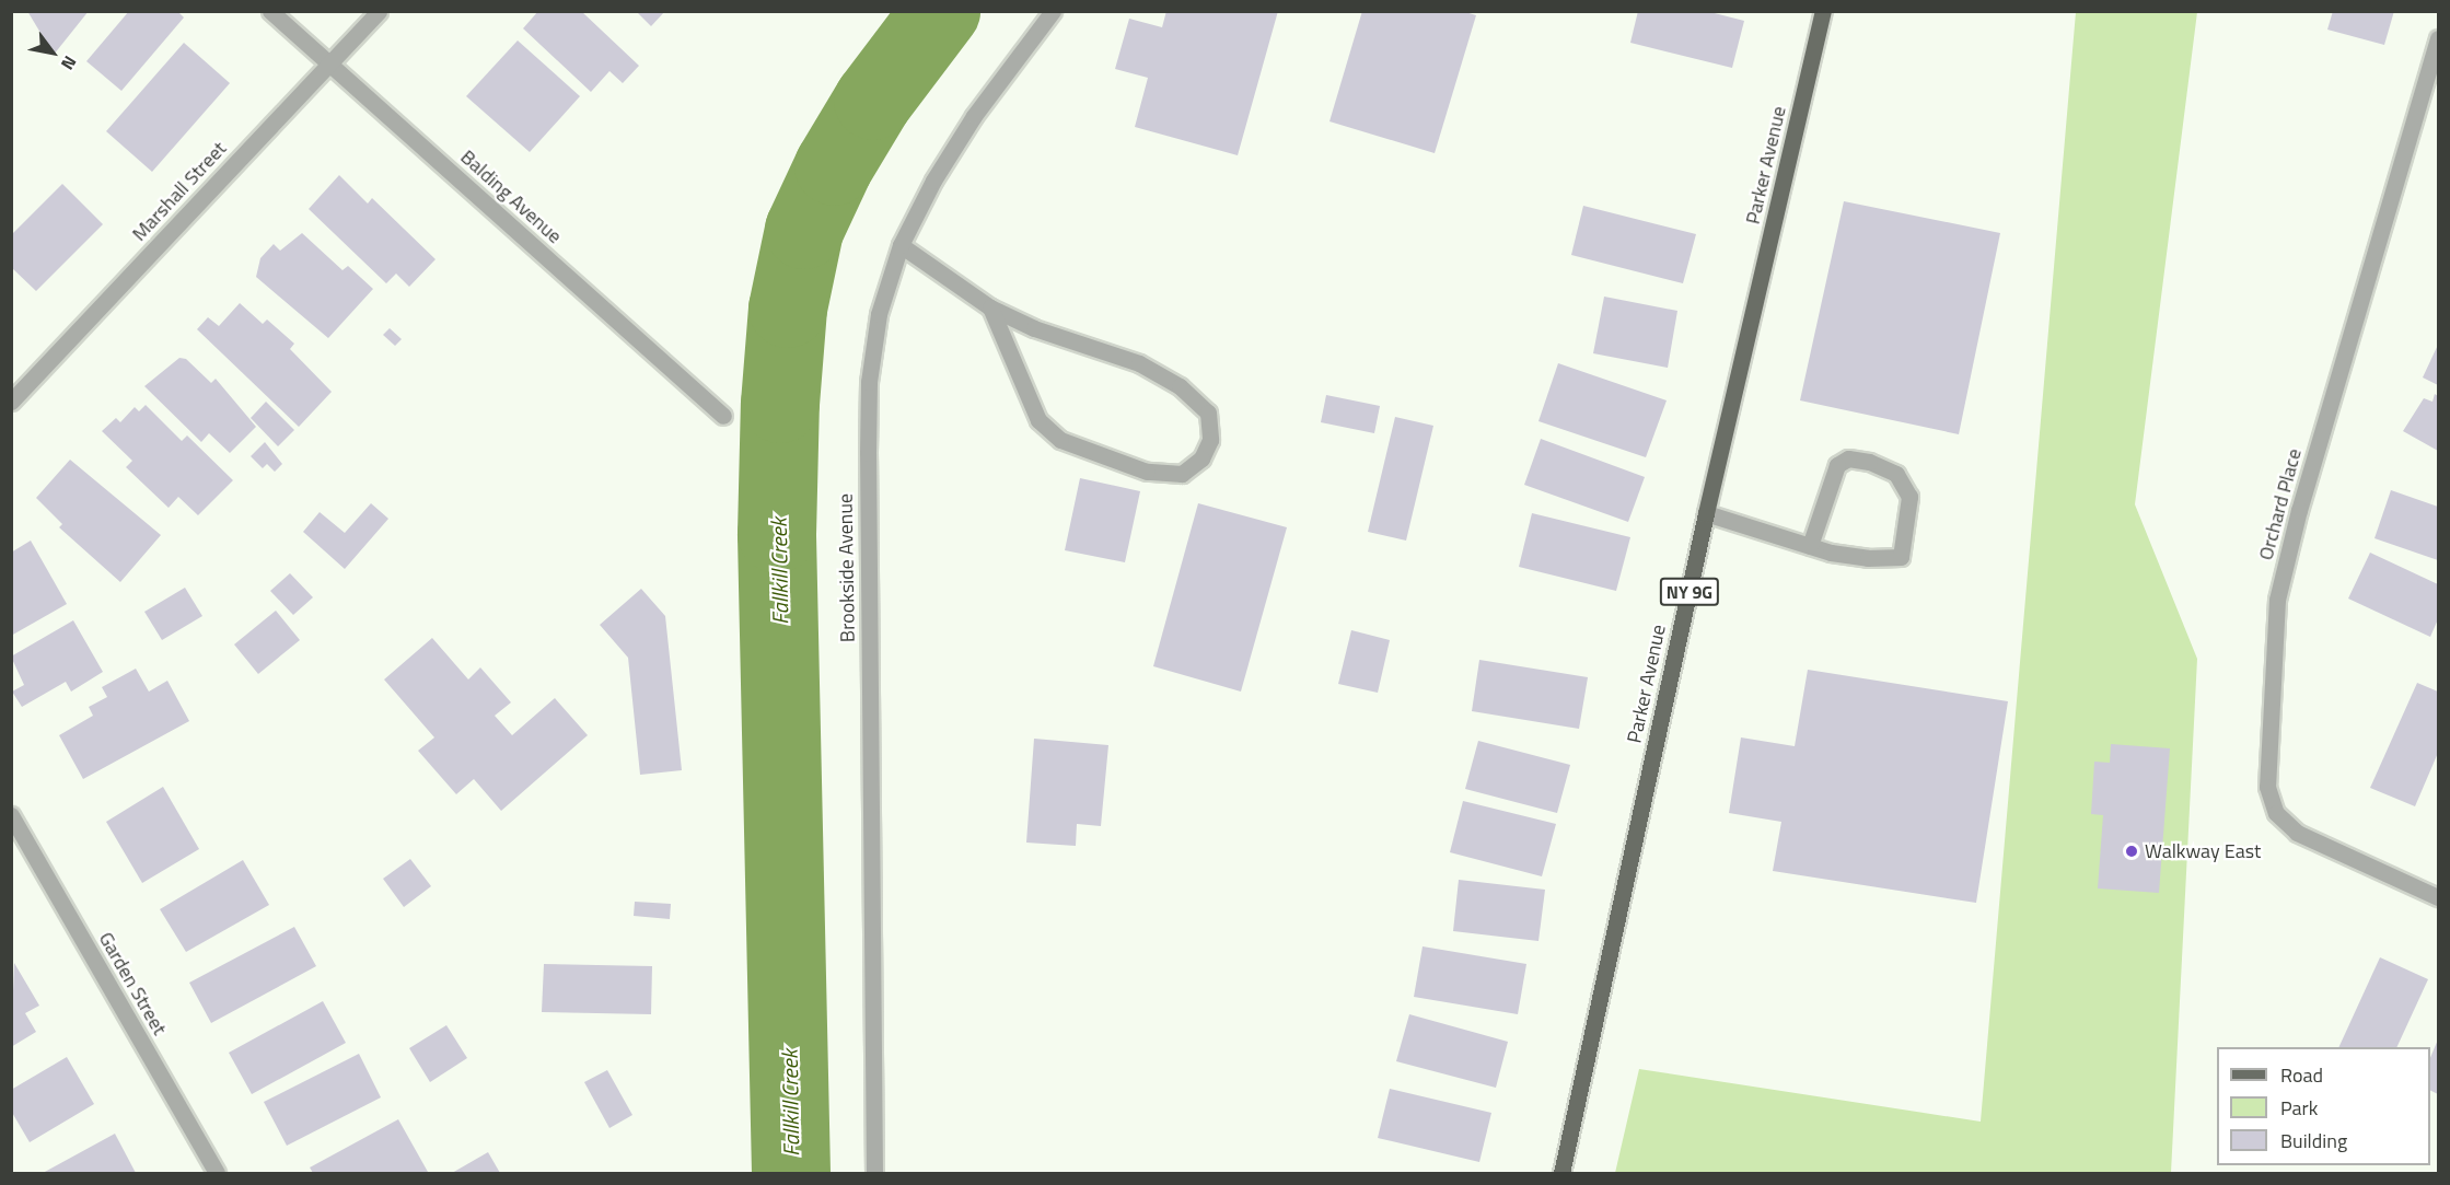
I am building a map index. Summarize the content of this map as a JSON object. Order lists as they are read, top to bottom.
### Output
{
  "streets": {
    "main road": ["Parker Avenue", "NY 9G"],
    "street": [
      "Marshall Street",
      "Balding Avenue",
      "Orchard Place",
      "Brookside Avenue",
      "Garden Street"
    ]
  },
  "crossings": [
    ["Marshall Street", "Balding Avenue"]
  ],
  "water": ["Fallkill Creek"],
  "places": ["Walkway East"],
  "legend": ["Road", "Park", "Building"],
  "north": "bottom right"
}
